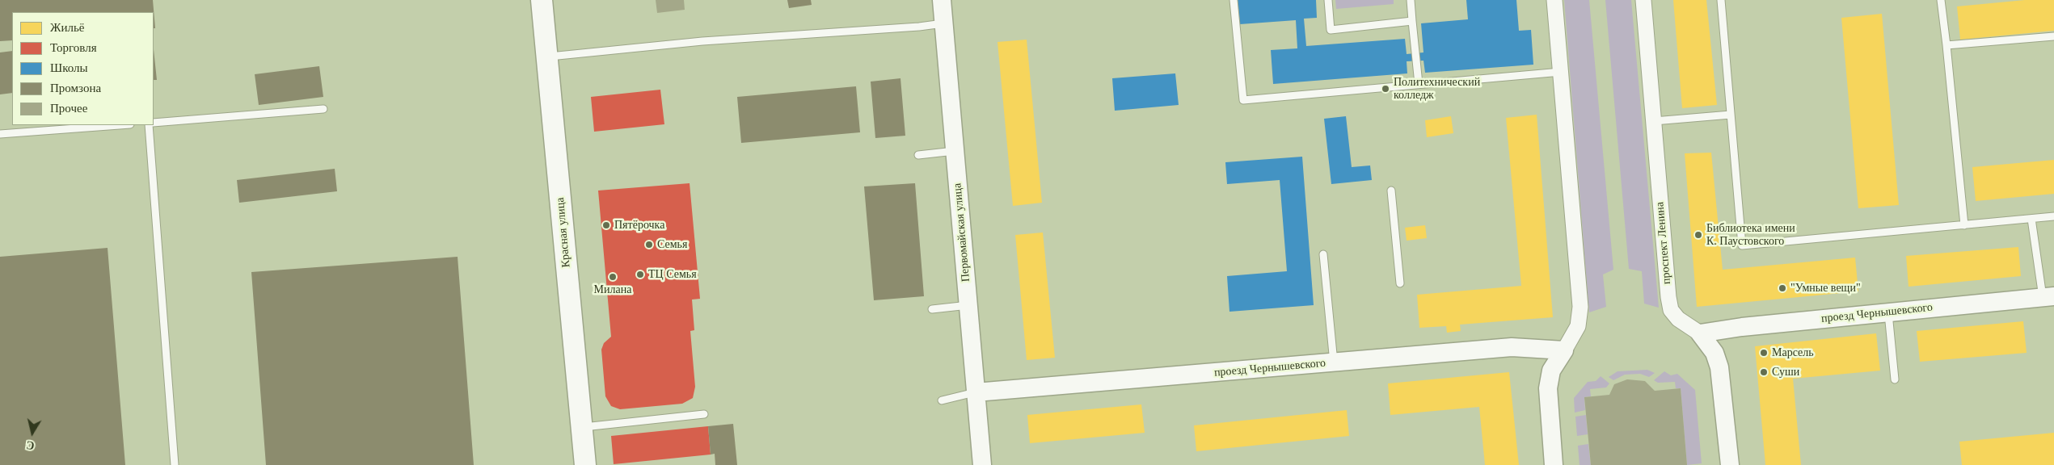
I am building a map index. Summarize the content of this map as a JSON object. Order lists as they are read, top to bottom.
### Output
{
  "streets": {
    "main road": ["Красная улица"],
    "street": ["Первомайская улица", "проспект Ленина", "проезд Чернышевского"]
  },
  "crossings": [
    ["Первомайская улица", "проезд Чернышевского"],
    ["проспект Ленина", "проезд Чернышевского"]
  ],
  "places": [
    "Политехнический колледж",
    "Пятёрочка",
    "Библиотека имени К. Паустовского",
    "Семья",
    "ТЦ Семья",
    "Милана",
    "\"Умные вещи\"",
    "Марсель",
    "Суши"
  ],
  "legend": [
    "Жильё",
    "Торговля",
    "Школы",
    "Промзона",
    "Прочее"
  ],
  "north": "bottom"
}
